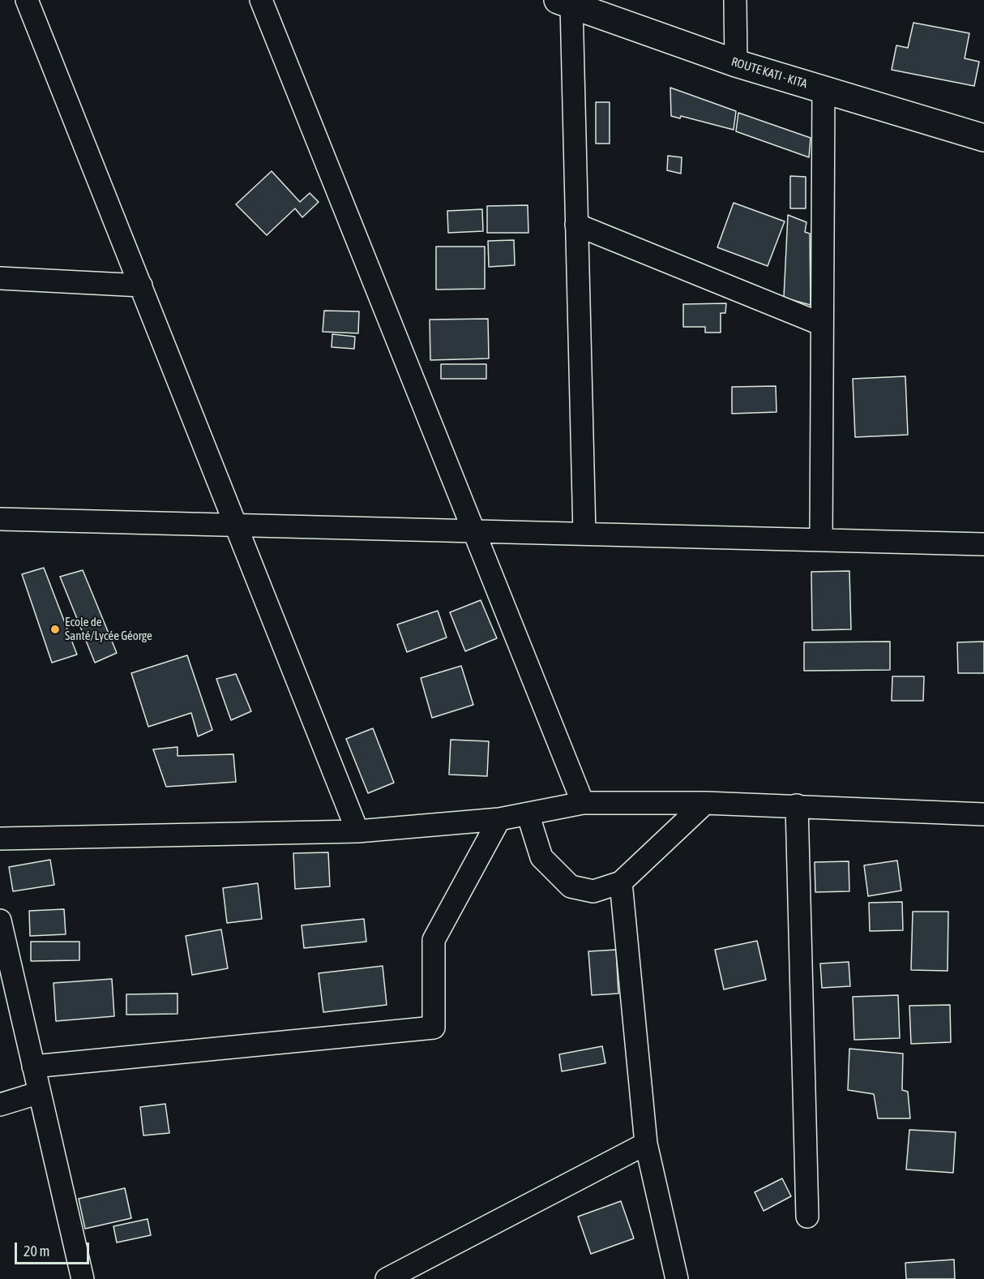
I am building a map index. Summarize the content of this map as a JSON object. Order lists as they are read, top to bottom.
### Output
{
  "streets": {
    "main road": ["ROUTE KATI - KITA"]
  },
  "places": ["Ecole de Santé/Lycée Géorge"],
  "scale_bar": "20 m"
}
